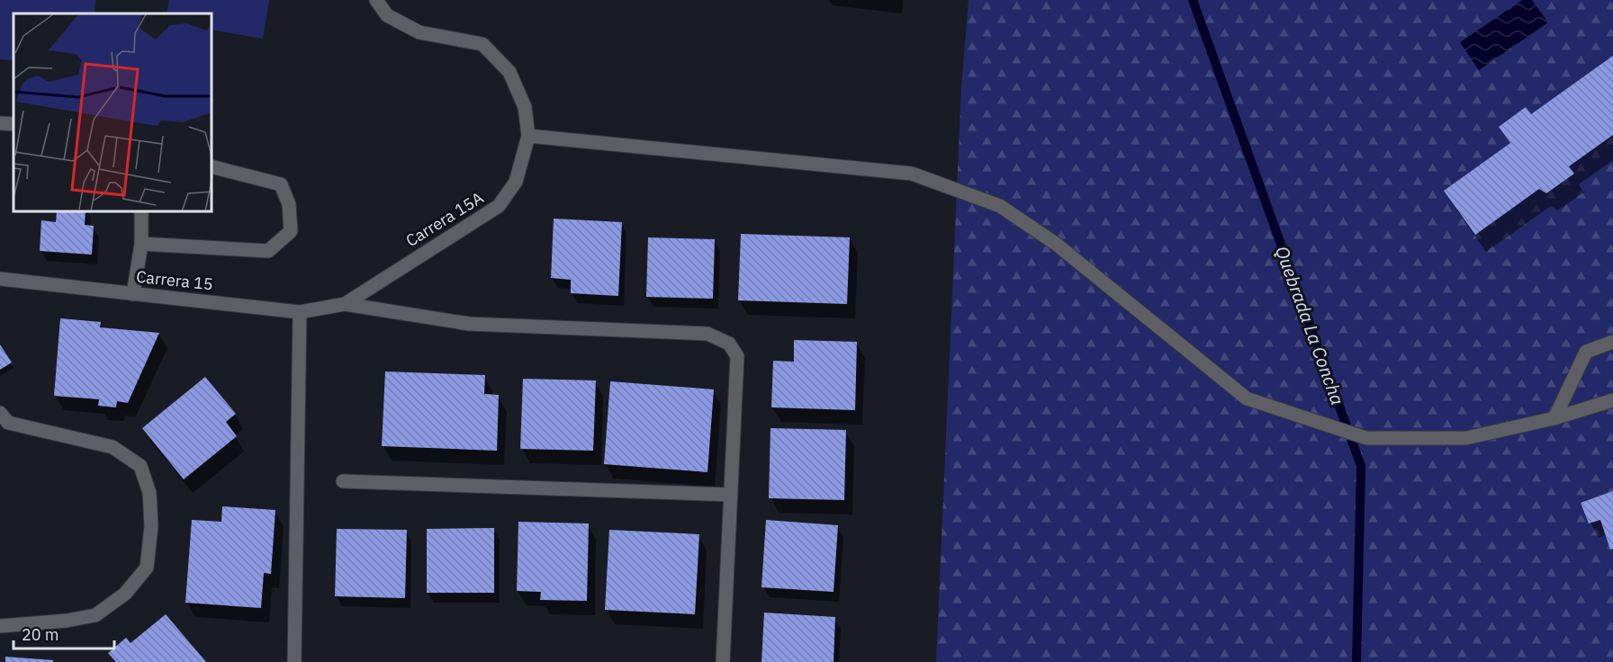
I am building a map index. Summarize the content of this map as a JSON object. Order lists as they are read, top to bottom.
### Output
{
  "streets": {
    "street": ["Carrera 15A", "Carrera 15"]
  },
  "crossings": [
    ["Carrera 15A", "Carrera 15"]
  ],
  "water": ["Quebrada La Concha"],
  "scale_bar": "20 m"
}
